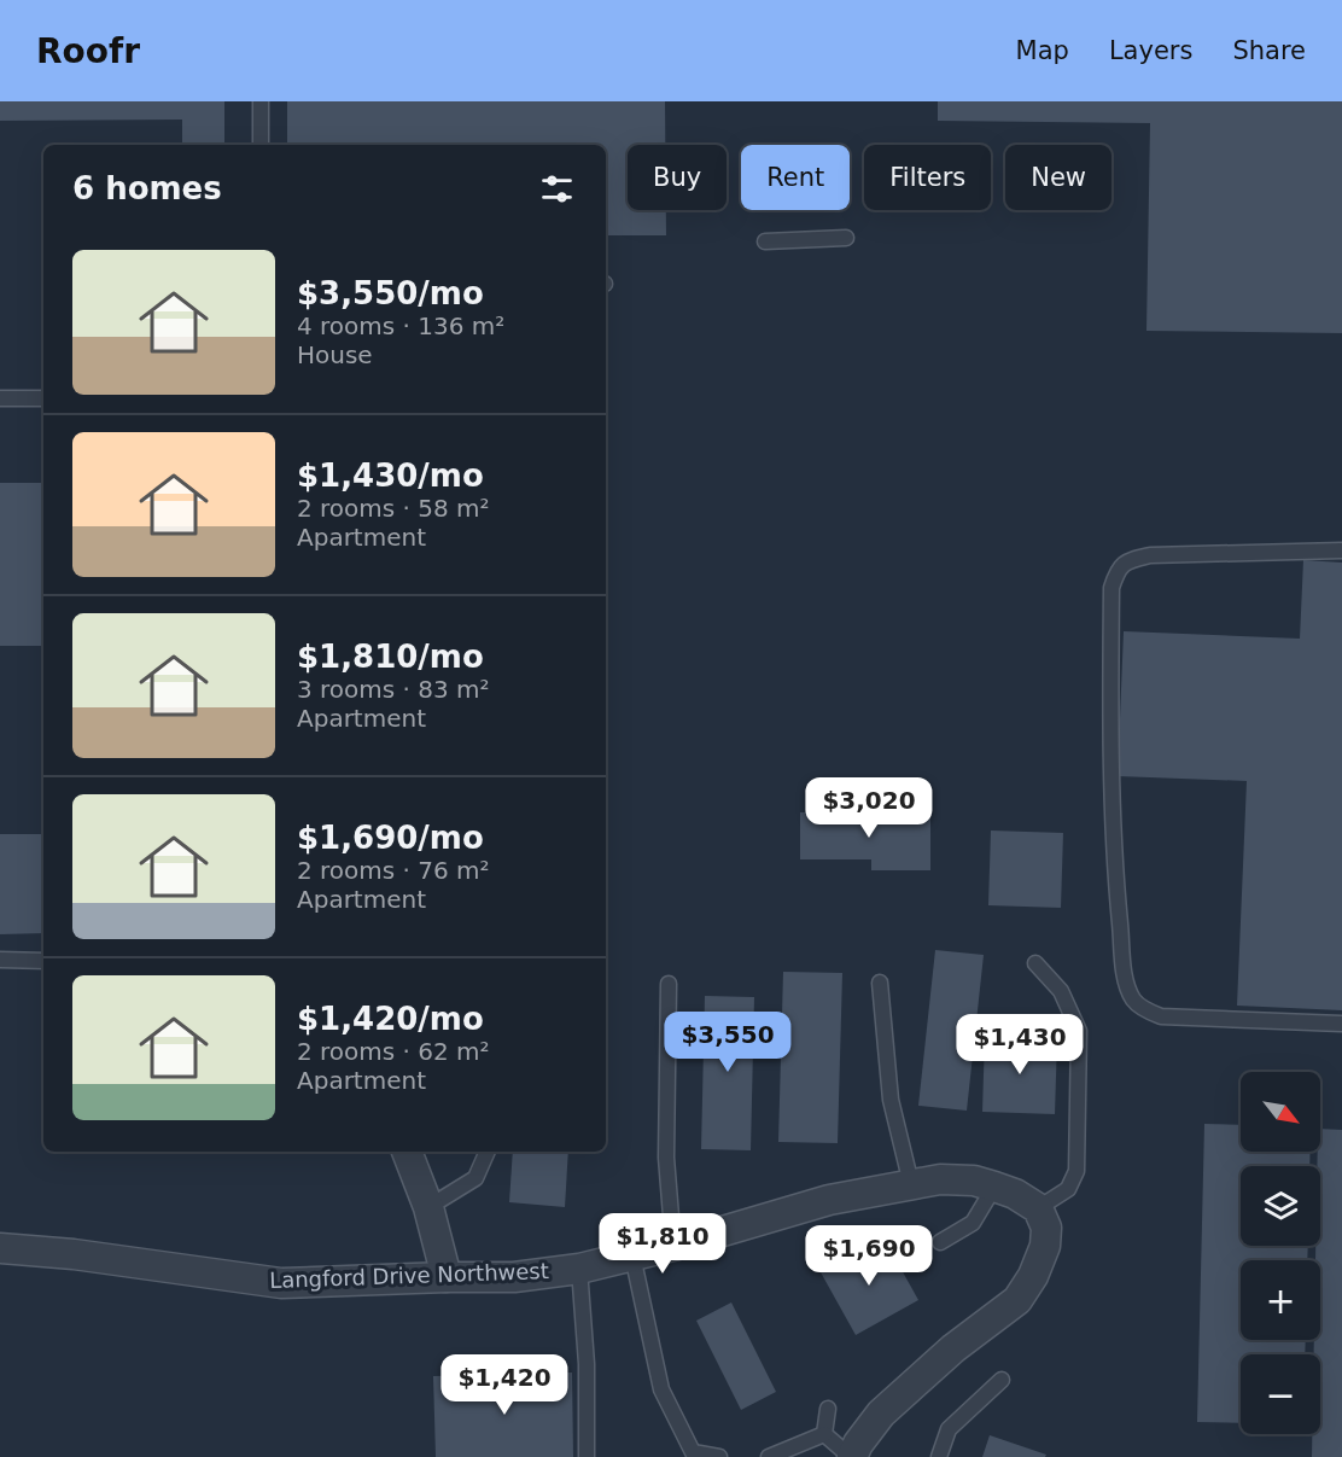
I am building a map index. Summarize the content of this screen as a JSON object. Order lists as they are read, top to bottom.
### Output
{
  "streets": {
    "street": ["Langford Drive Northwest"]
  },
  "north": "bottom right",
  "page": {
    "header": "Roofr",
    "nav": ["Map", "Layers", "Share"],
    "chip": [
      "Buy",
      "Rent",
      "Filters",
      "New"
    ],
    "heading": "6 homes",
    "list": [
      {
        "name": "$3,550/mo",
        "note": "4 rooms · 136 m² · House"
      },
      {
        "name": "$1,430/mo",
        "note": "2 rooms · 58 m² · Apartment"
      },
      {
        "name": "$1,810/mo",
        "note": "3 rooms · 83 m² · Apartment"
      },
      {
        "name": "$1,690/mo",
        "note": "2 rooms · 76 m² · Apartment"
      },
      {
        "name": "$1,420/mo",
        "note": "2 rooms · 62 m² · Apartment"
      }
    ],
    "price": [
      "$3,020",
      "$3,550",
      "$1,430",
      "$1,810",
      "$1,690",
      "$1,420"
    ],
    "map_buttons": ["+", "−"]
  }
}
